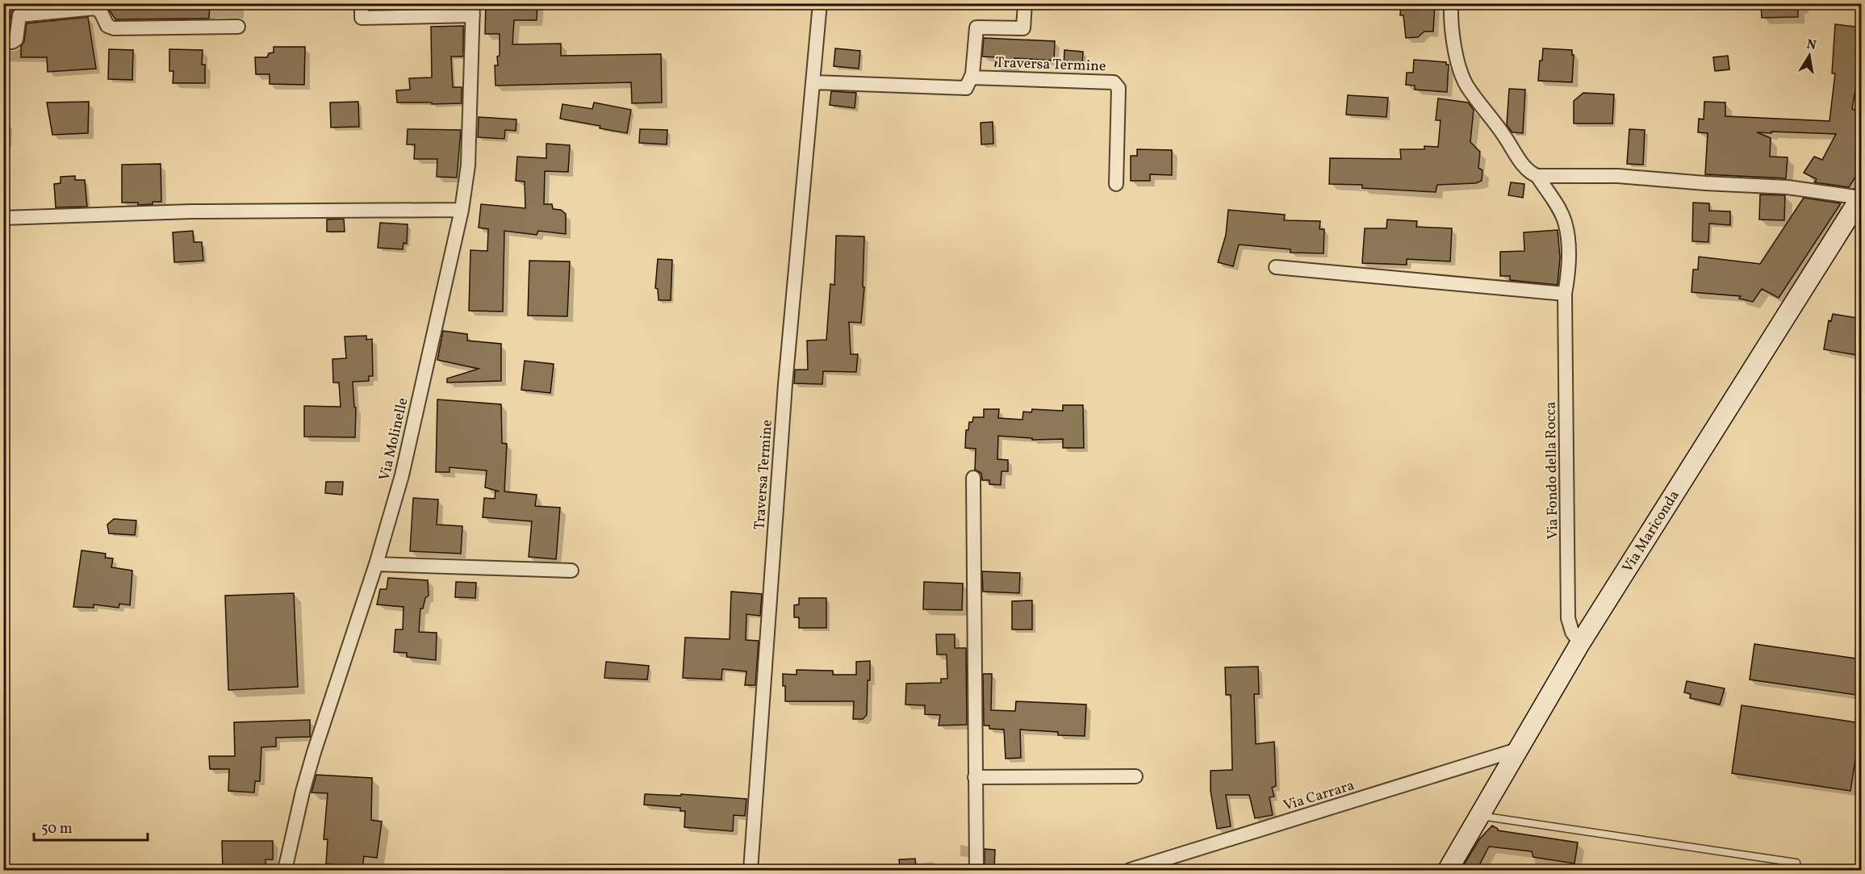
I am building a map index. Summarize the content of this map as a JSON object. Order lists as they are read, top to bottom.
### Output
{
  "streets": {
    "street": [
      "Traversa Termine",
      "Via Molinelle",
      "Via Fondo della Rocca",
      "Via Mariconda",
      "Via Carrara"
    ]
  },
  "crossings": [
    ["Via Fondo della Rocca", "Via Mariconda"],
    ["Via Mariconda", "Via Carrara"]
  ],
  "scale_bar": "50 m",
  "north": "top"
}
